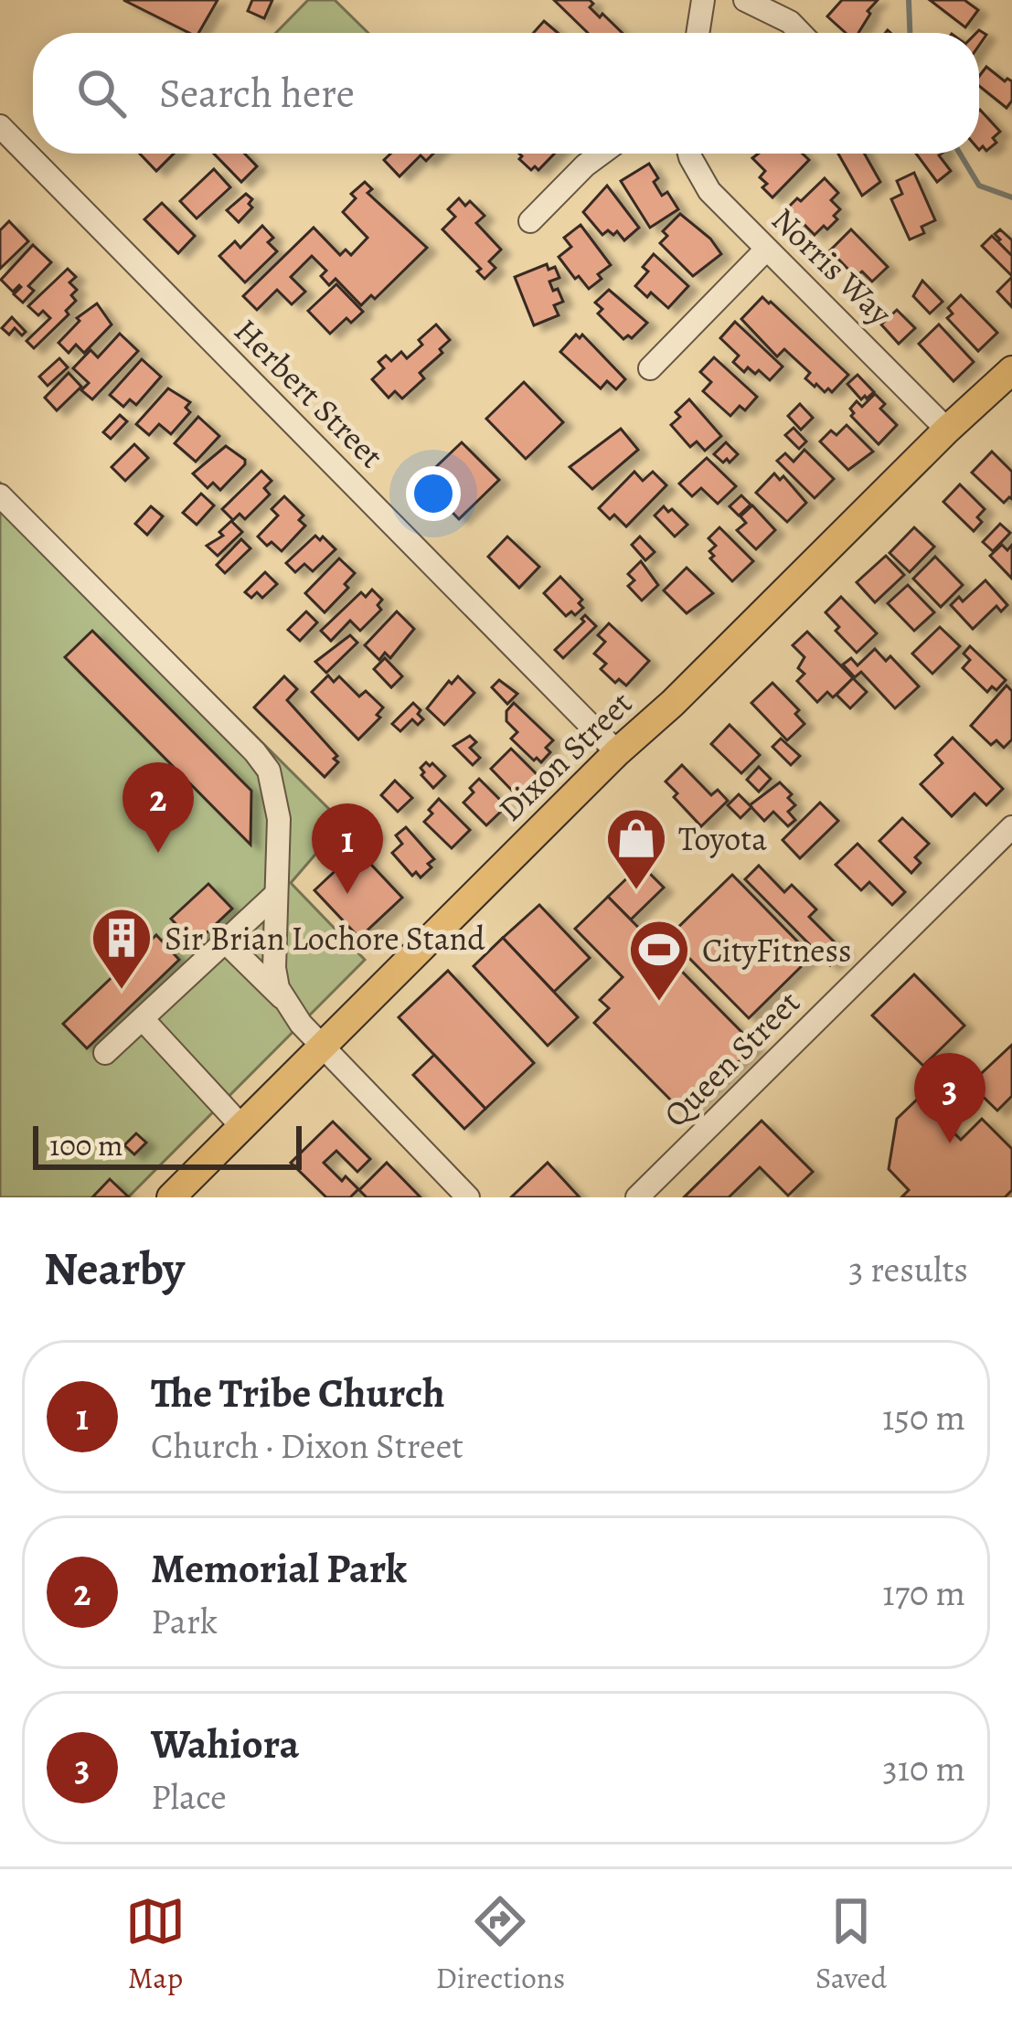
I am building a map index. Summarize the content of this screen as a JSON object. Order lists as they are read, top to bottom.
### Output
{
  "streets": {
    "main road": ["Dixon Street"],
    "street": ["Norris Way", "Herbert Street", "Queen Street"]
  },
  "crossings": [
    ["Norris Way", "Dixon Street"],
    ["Herbert Street", "Dixon Street"]
  ],
  "places": {
    "shop": ["Toyota"],
    "building": ["Sir Brian Lochore Stand"],
    "sports": ["CityFitness"]
  },
  "scale_bar": "100 m",
  "page": {
    "search": "Search here",
    "pins": ["2", "1", "3"],
    "scale": "100 m",
    "heading": ["Nearby", "3 results"],
    "list": [
      {
        "mark": "1",
        "name": "The Tribe Church",
        "note": "Church · Dixon Street",
        "value": "150 m"
      },
      {
        "mark": "2",
        "name": "Memorial Park",
        "note": "Park",
        "value": "170 m"
      },
      {
        "mark": "3",
        "name": "Wahiora",
        "note": "Place",
        "value": "310 m"
      }
    ],
    "nav": ["Map", "Directions", "Saved"]
  }
}
